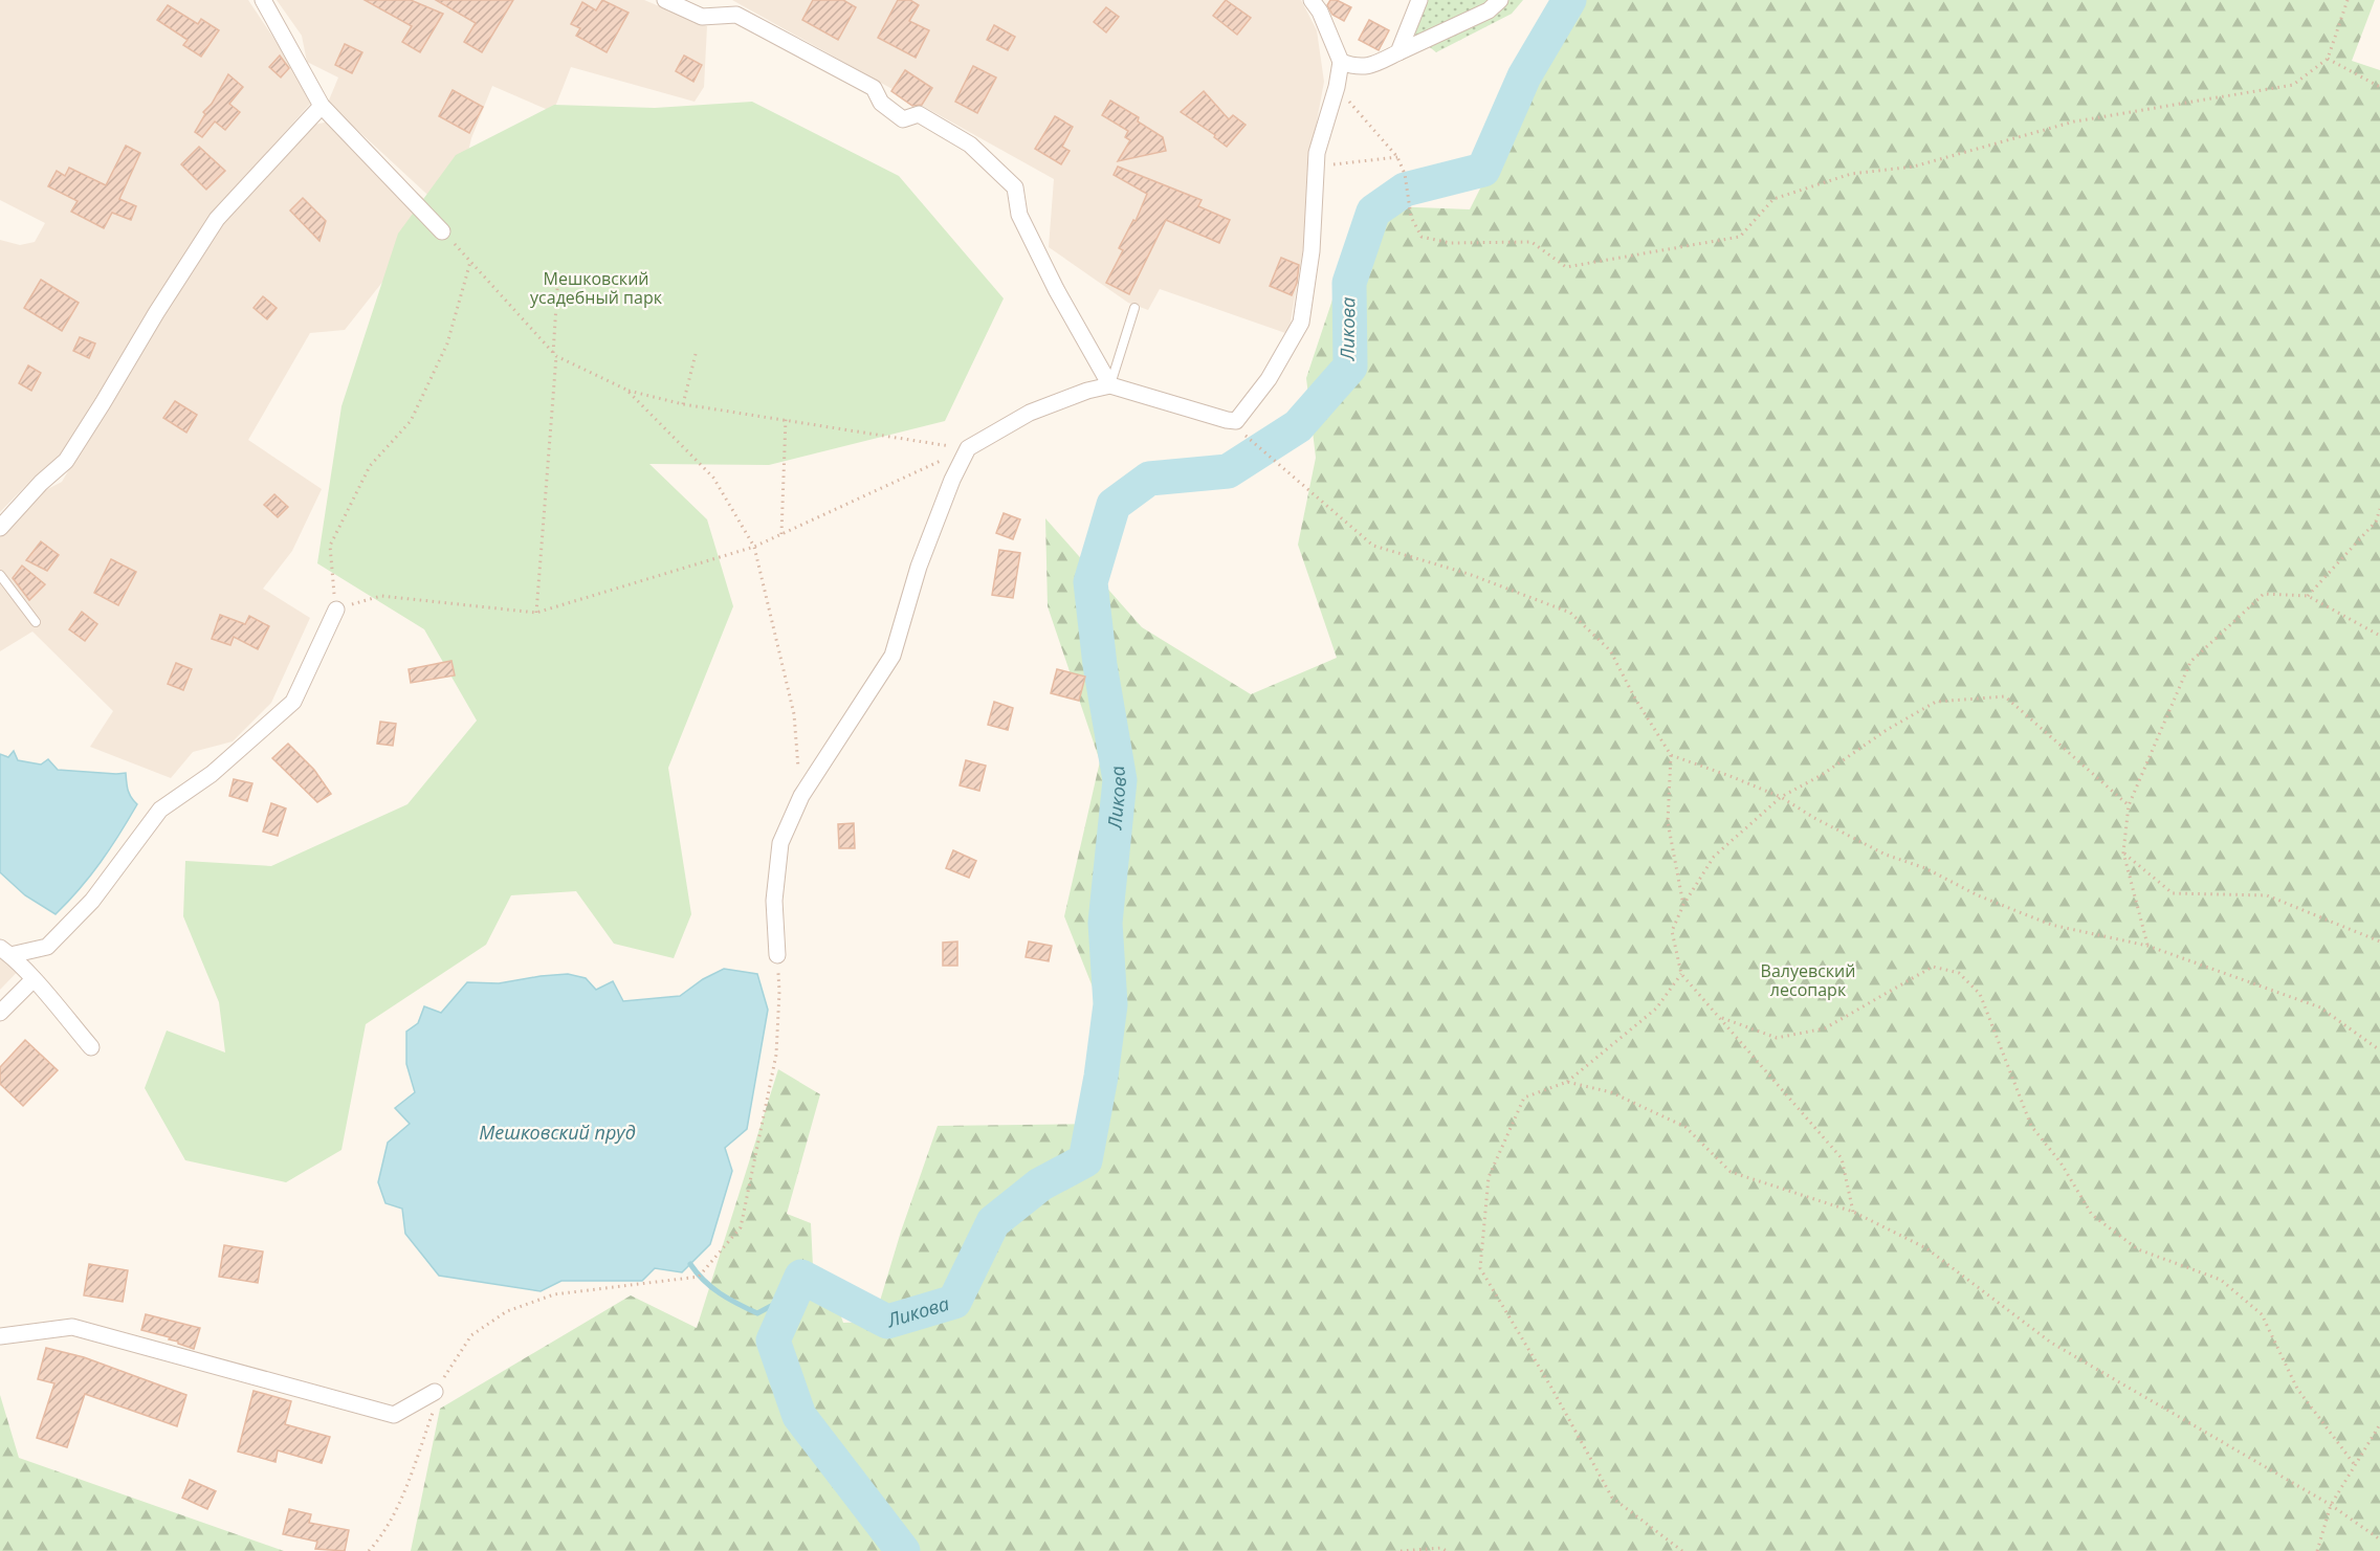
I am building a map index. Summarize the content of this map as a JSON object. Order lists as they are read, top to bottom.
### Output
{
  "water": ["Ликова", "Мешковский пруд"],
  "parks": ["Мешковский усадебный парк", "Валуевский лесопарк"]
}
